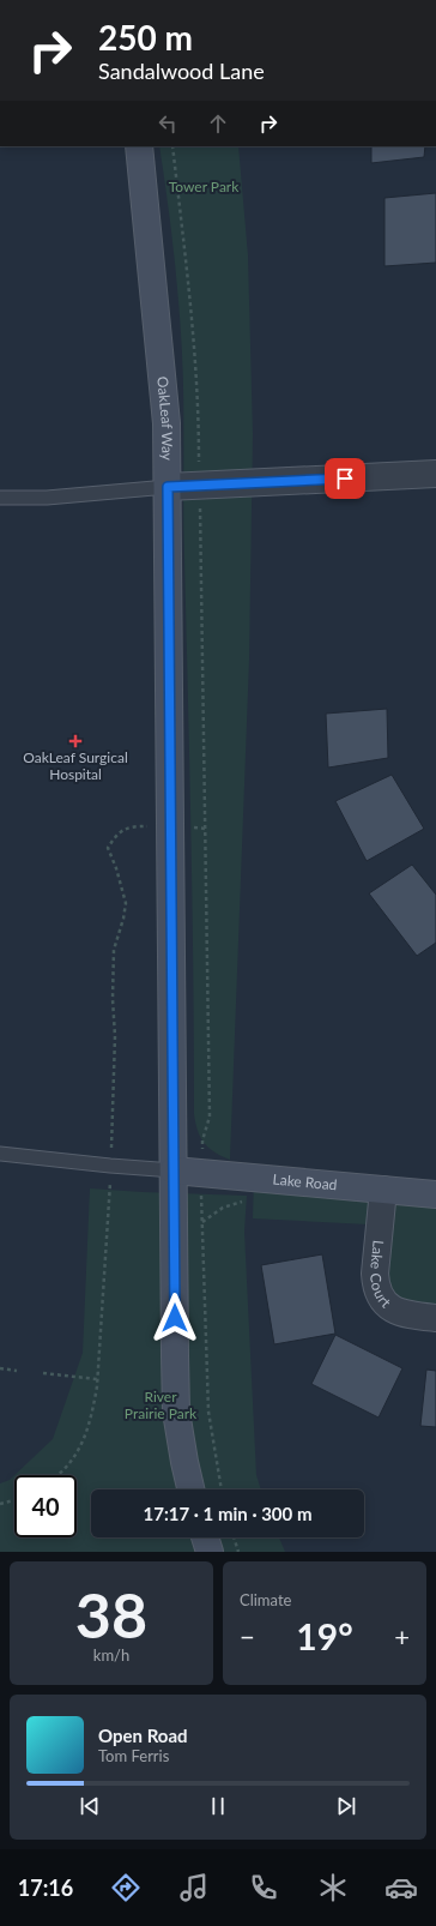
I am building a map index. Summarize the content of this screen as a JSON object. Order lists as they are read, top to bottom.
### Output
{
  "streets": {
    "street": ["OakLeaf Way", "Lake Road", "Lake Court"]
  },
  "crossings": [
    ["OakLeaf Way", "Lake Road"],
    ["Lake Road", "Lake Court"]
  ],
  "parks": ["Tower Park", "River Prairie Park"],
  "places": {
    "health": ["OakLeaf Surgical Hospital"]
  },
  "page": {
    "turn": ["250 m", "Sandalwood Lane"],
    "limit": "40",
    "trip": "17:17 · 1 min · 300 m",
    "tile": [
      ["38", "km/h"],
      "Climate"
    ],
    "heat": ["−", "19°", "+"],
    "song": ["Open Road", "Tom Ferris"],
    "tabs": "17:16"
  }
}
